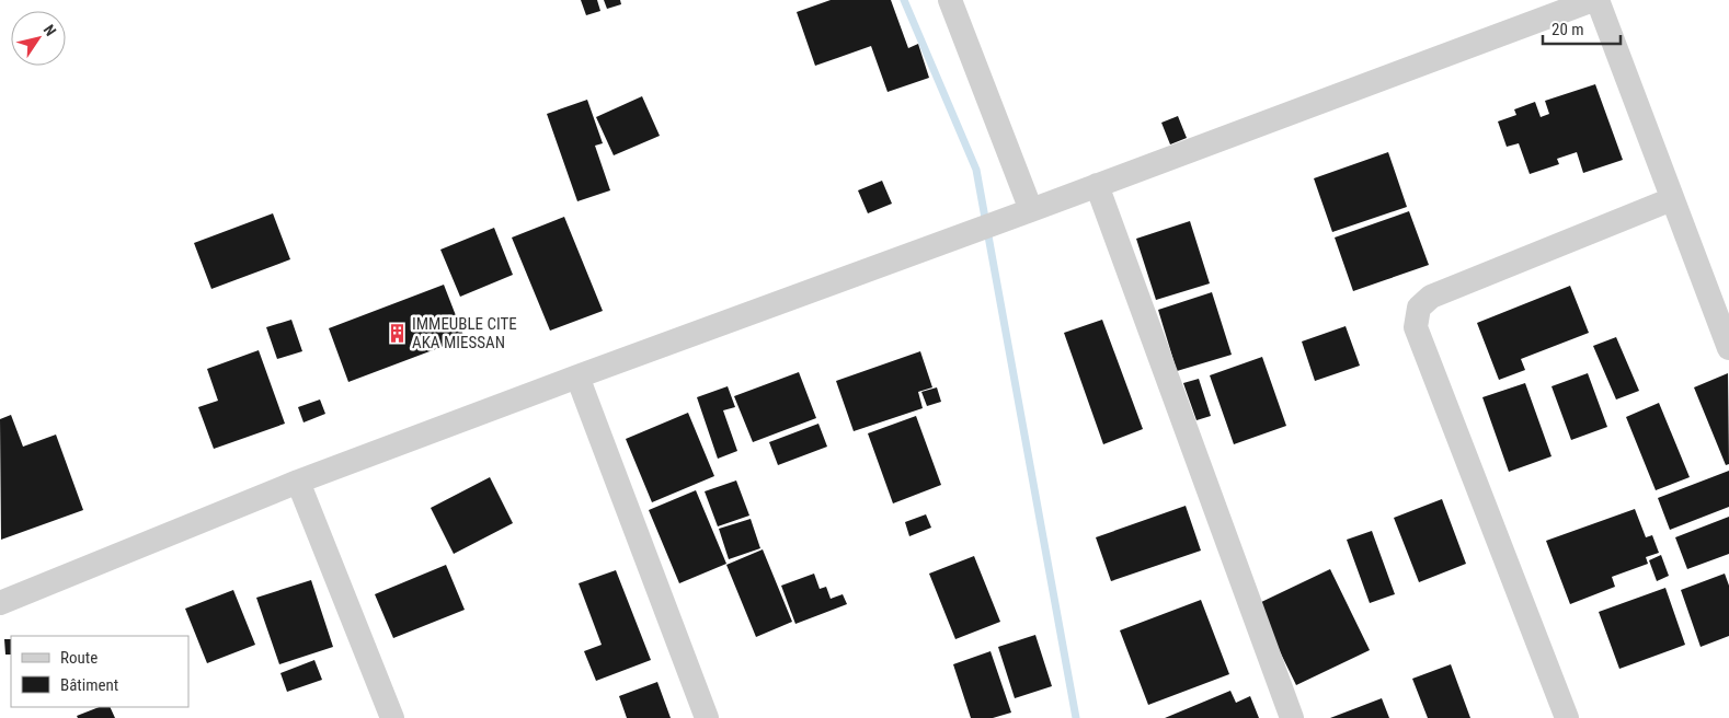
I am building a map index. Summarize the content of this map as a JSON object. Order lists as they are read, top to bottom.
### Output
{
  "places": {
    "building": ["IMMEUBLE CITE AKA MIESSAN"]
  },
  "legend": ["Route", "Bâtiment"],
  "scale_bar": "20 m",
  "north": "top right"
}
